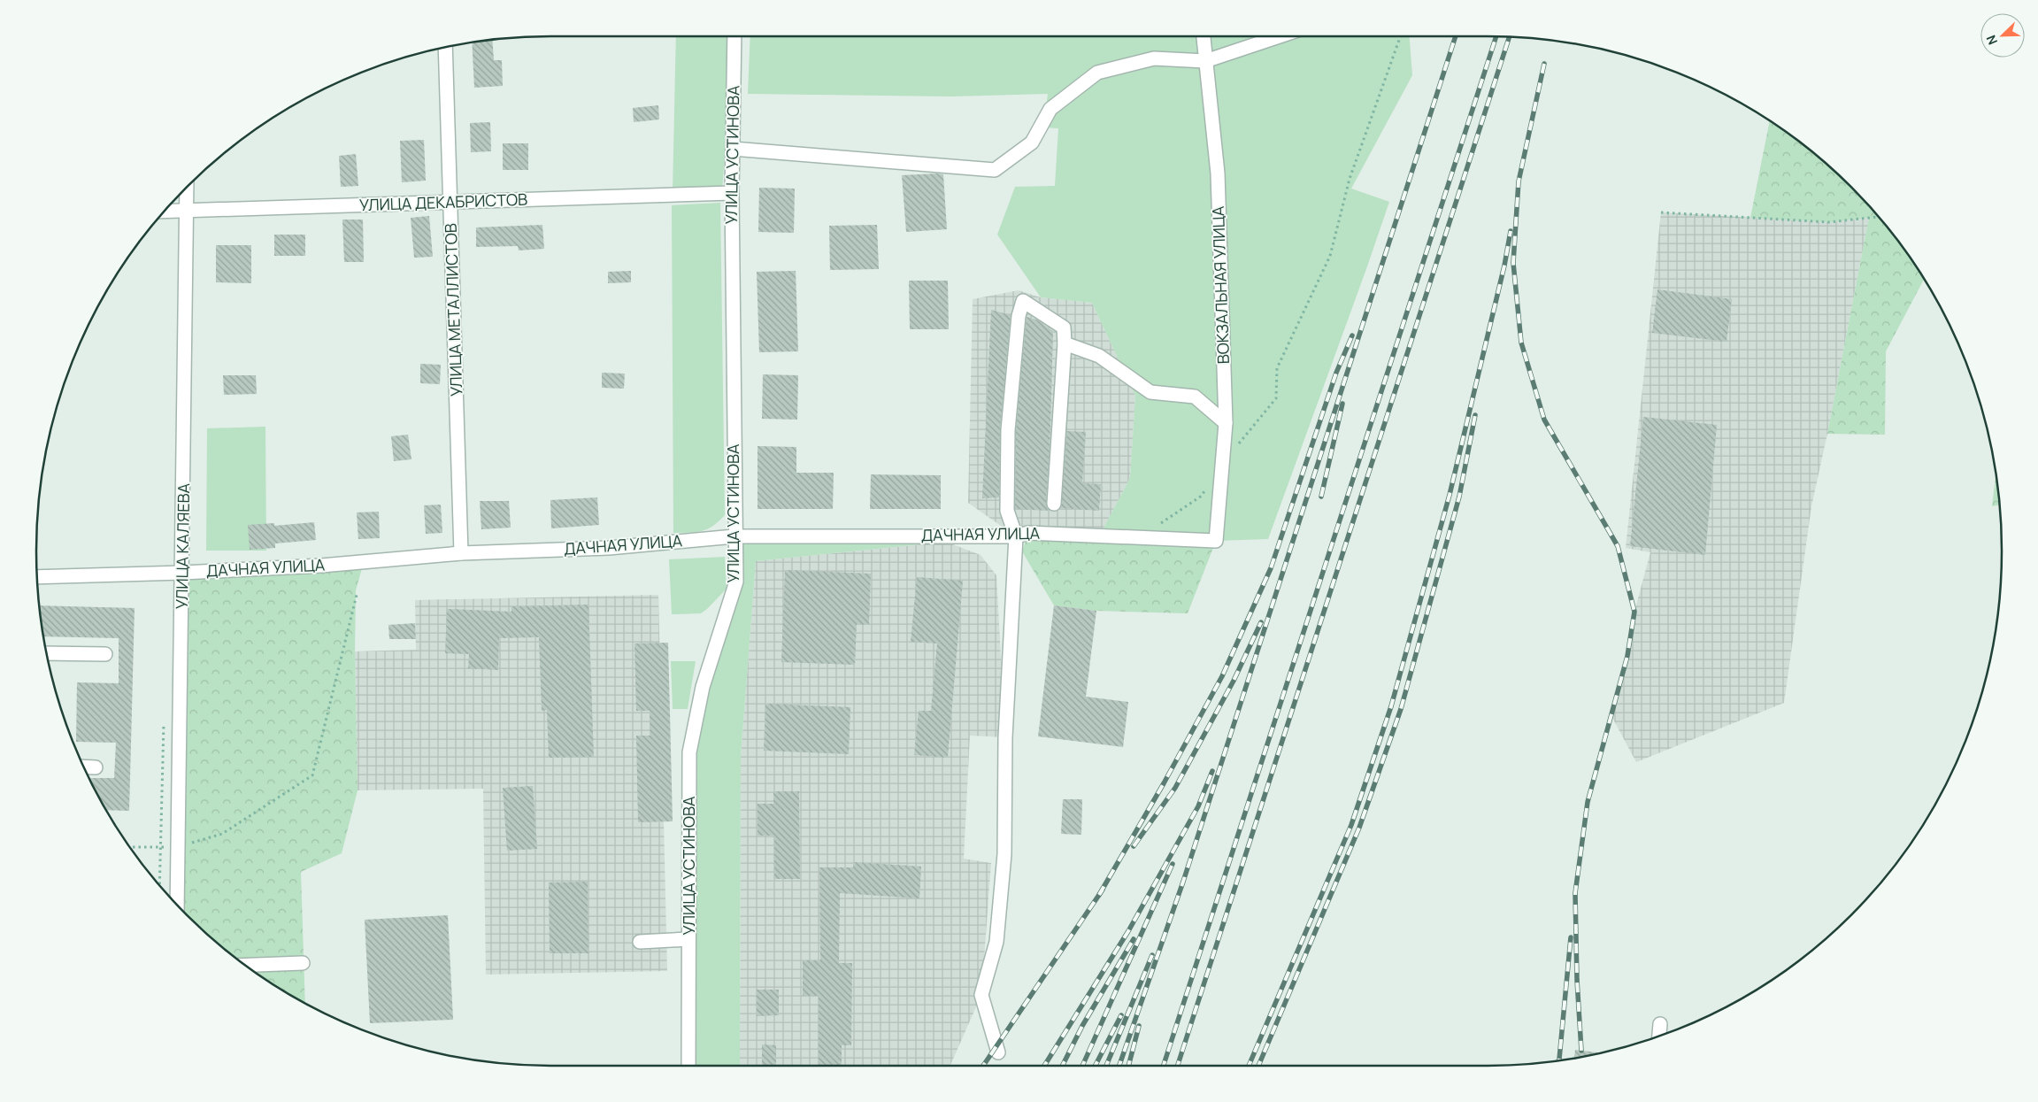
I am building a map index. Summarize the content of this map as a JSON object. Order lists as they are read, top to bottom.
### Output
{
  "streets": {
    "street": [
      "УЛИЦА УСТИНОВА",
      "УЛИЦА ДЕКАБРИСТОВ",
      "ВОКЗАЛЬНАЯ УЛИЦА",
      "УЛИЦА МЕТАЛЛИСТОВ",
      "ДАЧНАЯ УЛИЦА",
      "УЛИЦА КАЛЯЕВА"
    ]
  },
  "crossings": [
    ["УЛИЦА УСТИНОВА", "УЛИЦА ДЕКАБРИСТОВ"],
    ["УЛИЦА УСТИНОВА", "ДАЧНАЯ УЛИЦА"],
    ["УЛИЦА ДЕКАБРИСТОВ", "УЛИЦА МЕТАЛЛИСТОВ"],
    ["УЛИЦА ДЕКАБРИСТОВ", "УЛИЦА КАЛЯЕВА"],
    ["ВОКЗАЛЬНАЯ УЛИЦА", "ДАЧНАЯ УЛИЦА"],
    ["УЛИЦА МЕТАЛЛИСТОВ", "ДАЧНАЯ УЛИЦА"],
    ["ДАЧНАЯ УЛИЦА", "УЛИЦА КАЛЯЕВА"]
  ],
  "north": "bottom left"
}
